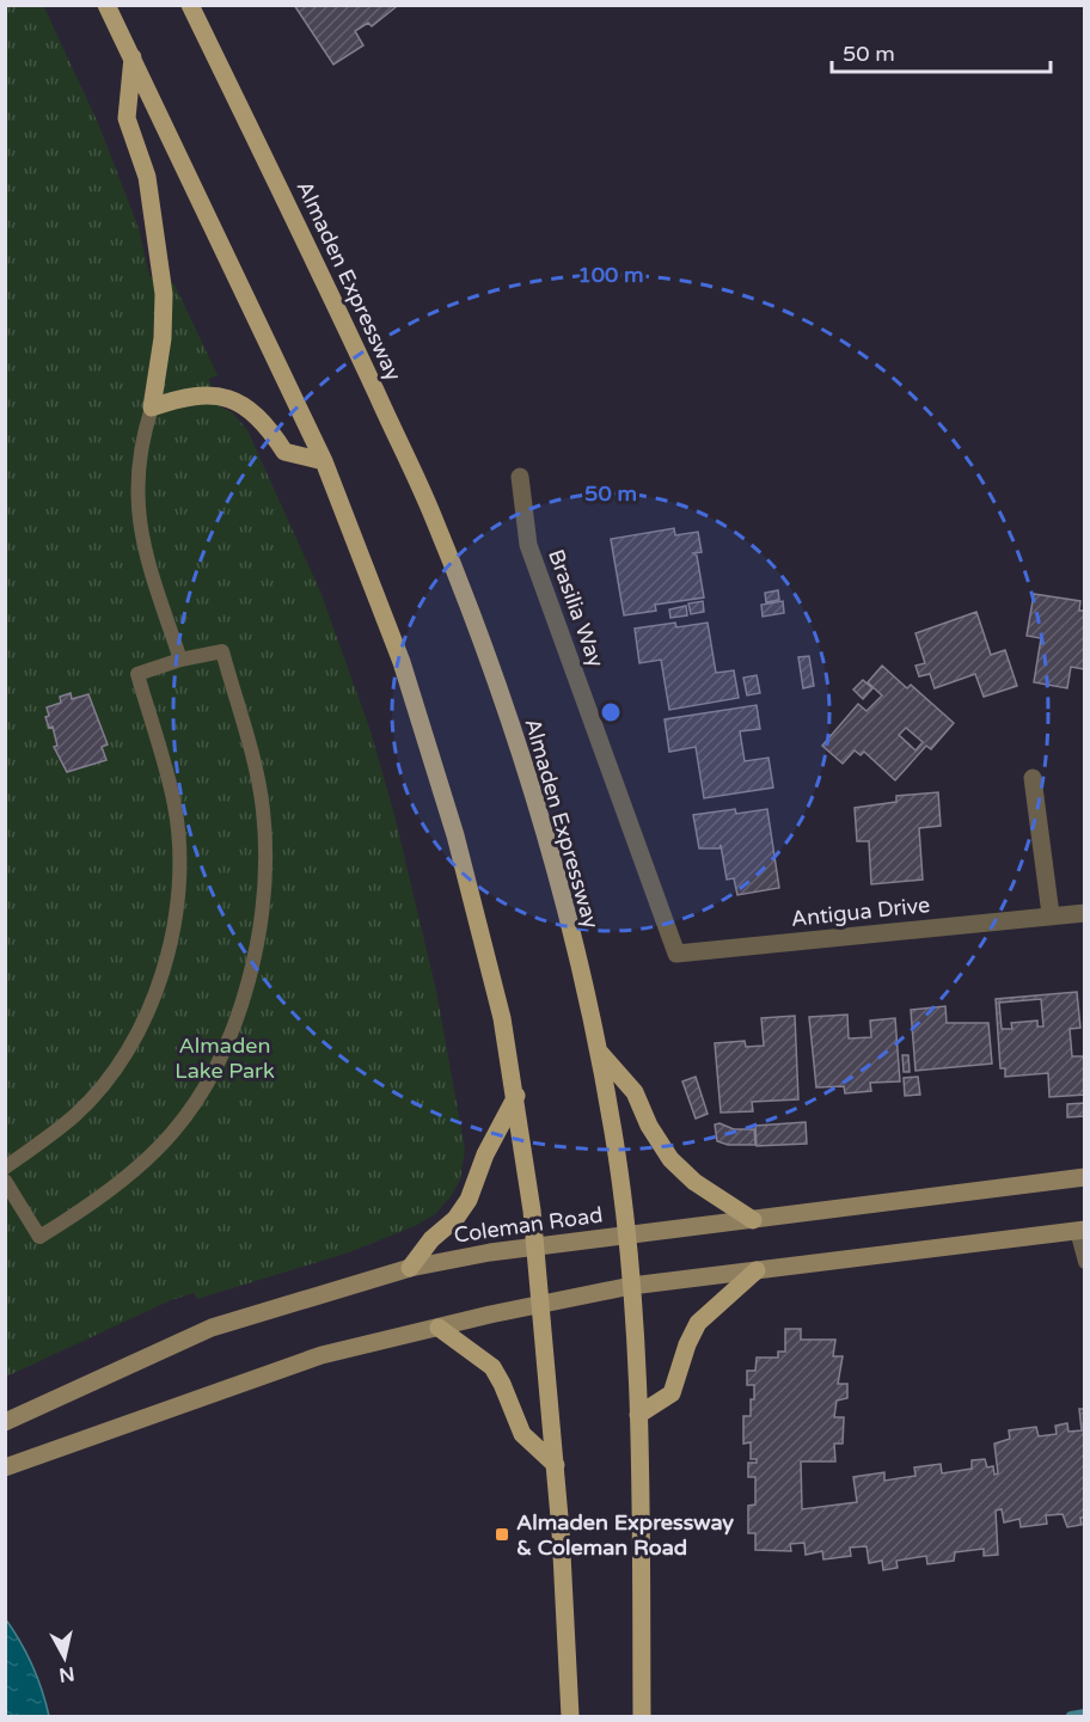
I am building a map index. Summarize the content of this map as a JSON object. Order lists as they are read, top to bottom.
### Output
{
  "streets": {
    "main road": ["Almaden Expressway"],
    "street": ["Brasilia Way", "Antigua Drive", "Coleman Road"]
  },
  "crossings": [
    ["Almaden Expressway", "Coleman Road"],
    ["Brasilia Way", "Antigua Drive"]
  ],
  "parks": ["Almaden Lake Park"],
  "places": {
    "transit": ["Almaden Expressway & Coleman Road"]
  },
  "scale_bar": "50 m",
  "north": "bottom",
  "rings": ["100 m", "50 m"]
}
